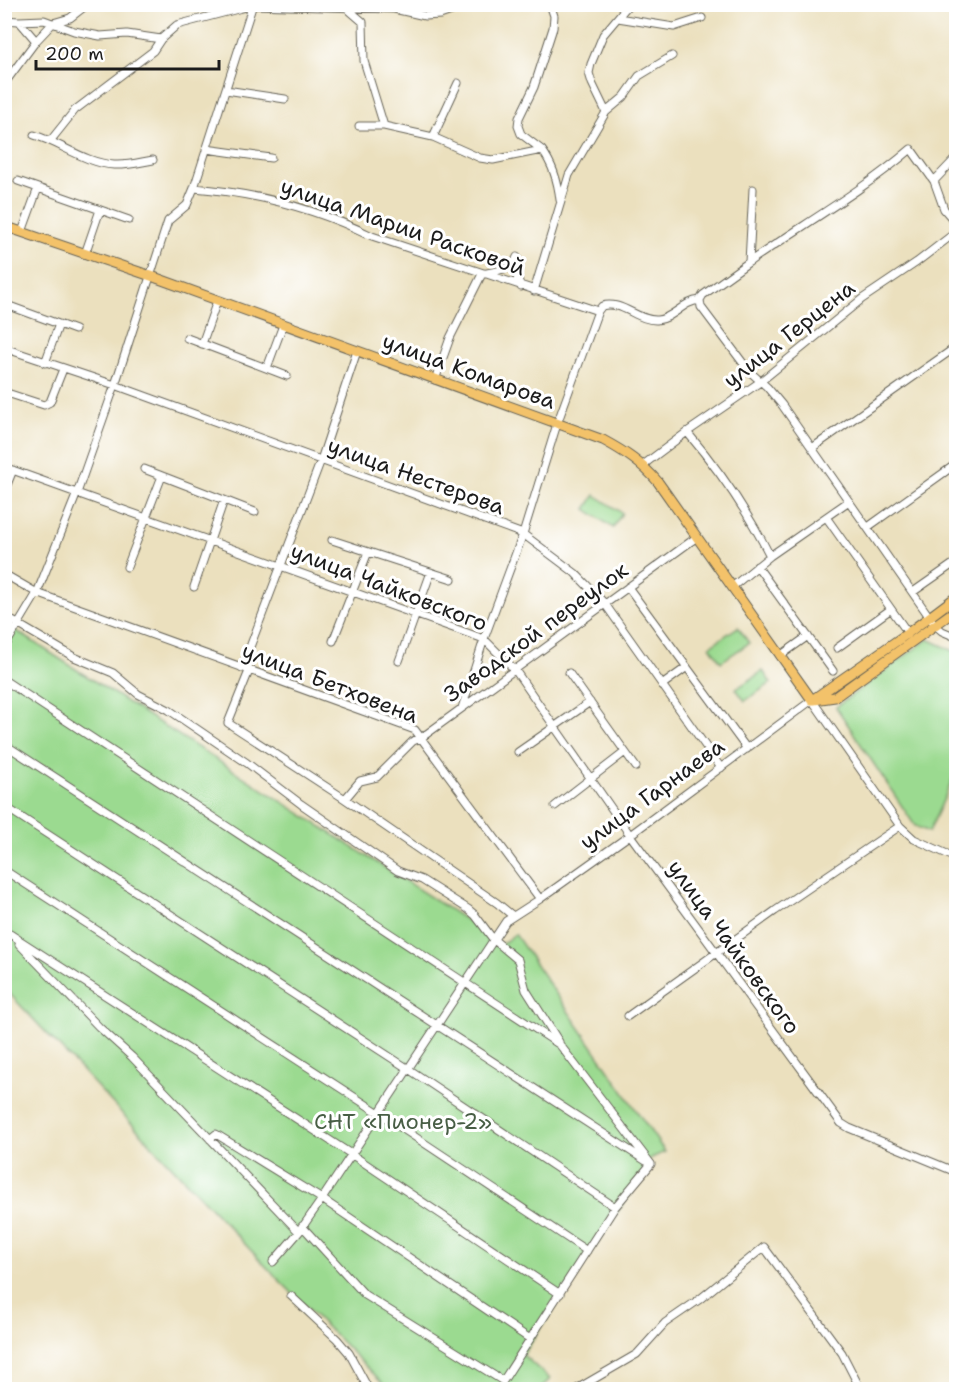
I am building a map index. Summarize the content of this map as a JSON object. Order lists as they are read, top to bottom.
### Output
{
  "streets": {
    "main road": ["улица Комарова", "улица Гарнаева"],
    "street": [
      "улица Марии Расковой",
      "улица Герцена",
      "улица Нестерова",
      "улица Чайковского",
      "Заводской переулок",
      "улица Бетховена"
    ]
  },
  "crossings": [
    ["улица Герцена", "улица Комарова"],
    ["улица Комарова", "Заводской переулок"],
    ["улица Комарова", "улица Гарнаева"],
    ["улица Нестерова", "Заводской переулок"],
    ["улица Нестерова", "улица Гарнаева"],
    ["улица Чайковского", "Заводской переулок"],
    ["улица Чайковского", "улица Гарнаева"],
    ["Заводской переулок", "улица Бетховена"],
    ["улица Бетховена", "улица Гарнаева"]
  ],
  "parks": ["СНТ «Пионер-2»"],
  "scale_bar": "200 m"
}
